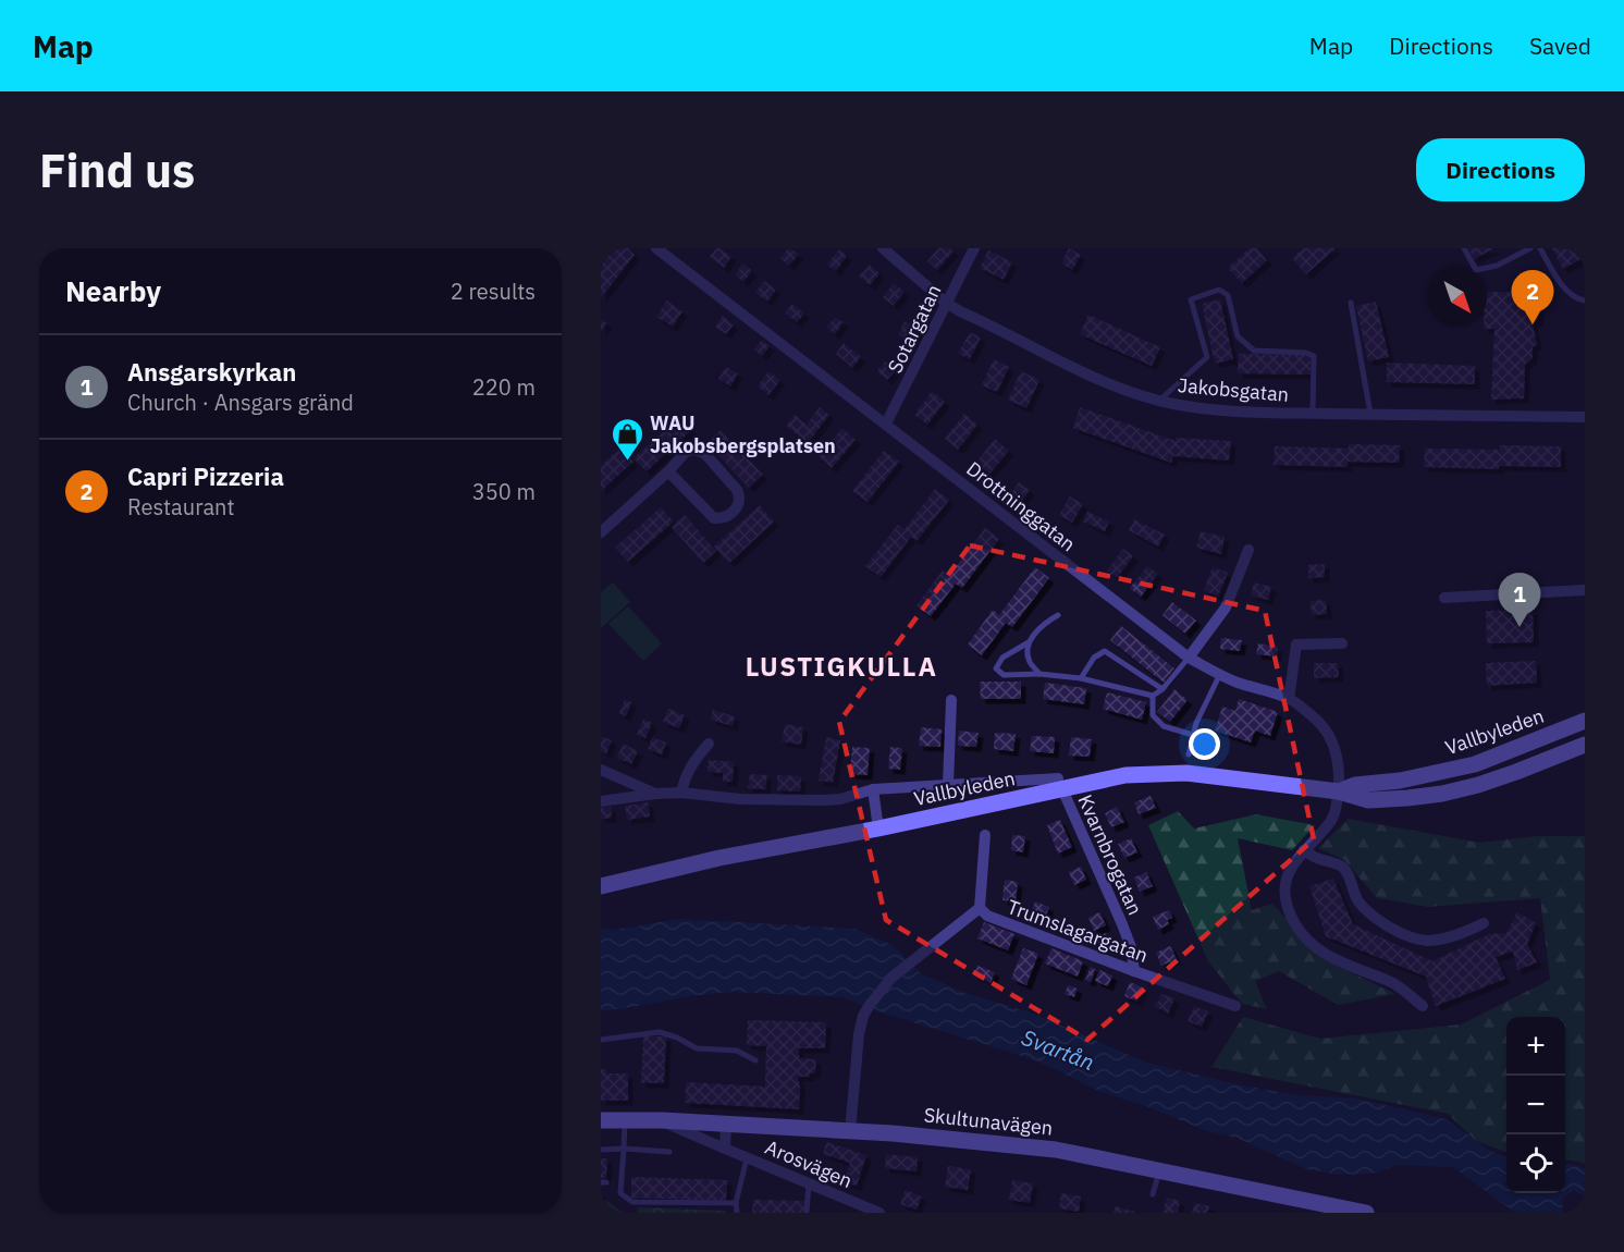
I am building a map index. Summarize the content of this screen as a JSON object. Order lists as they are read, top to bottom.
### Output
{
  "streets": {
    "main road": ["Vallbyleden", "Skultunavägen"],
    "street": [
      "Sotargatan",
      "Jakobsgatan",
      "Drottninggatan",
      "Kvarnbrogatan",
      "Trumslagargatan",
      "Arosvägen"
    ]
  },
  "crossings": [
    ["Sotargatan", "Jakobsgatan"],
    ["Sotargatan", "Drottninggatan"],
    ["Drottninggatan", "Vallbyleden"],
    ["Vallbyleden", "Kvarnbrogatan"],
    ["Kvarnbrogatan", "Trumslagargatan"],
    ["Skultunavägen", "Arosvägen"]
  ],
  "districts": ["LUSTIGKULLA"],
  "water": ["Svartån"],
  "places": {
    "shop": ["WAU Jakobsbergsplatsen"]
  },
  "north": "bottom right",
  "page": {
    "header": "Map",
    "nav": ["Map", "Directions", "Saved"],
    "buttons": "Directions",
    "title": "Find us",
    "heading": ["Nearby", "2 results"],
    "pins": ["2", "1"],
    "list": [
      {
        "mark": "1",
        "name": "Ansgarskyrkan",
        "note": "Church · Ansgars gränd",
        "value": "220 m"
      },
      {
        "mark": "2",
        "name": "Capri Pizzeria",
        "note": "Restaurant",
        "value": "350 m"
      }
    ],
    "map_buttons": ["+", "−"]
  }
}
